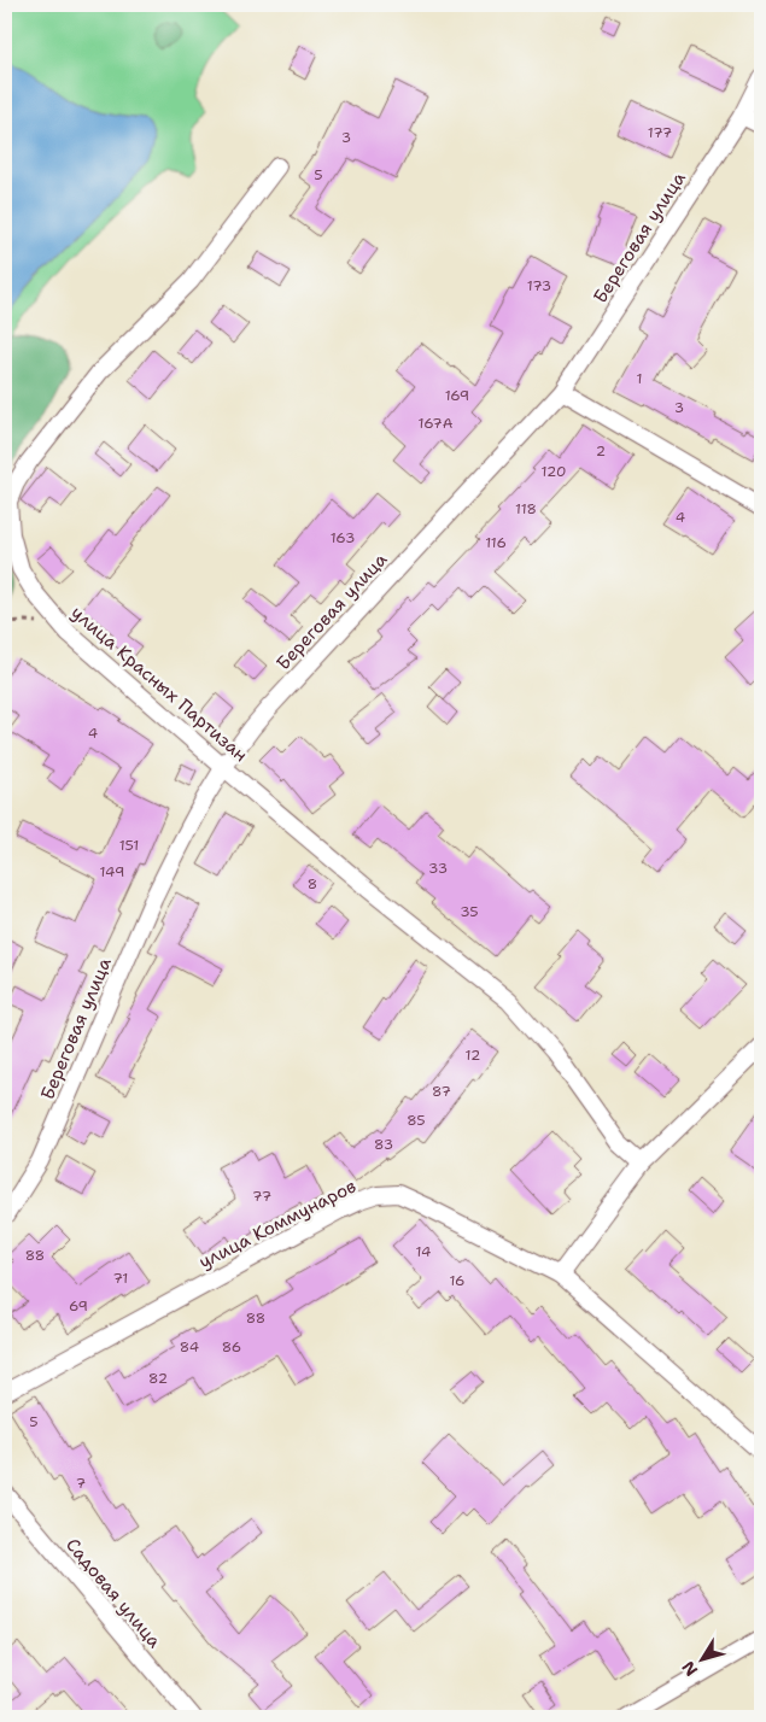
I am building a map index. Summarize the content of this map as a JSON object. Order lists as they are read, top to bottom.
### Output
{
  "streets": {
    "street": [
      "Береговая улица",
      "улица Красных Партизан",
      "улица Коммунаров",
      "Садовая улица"
    ]
  },
  "crossings": [
    ["Береговая улица", "улица Красных Партизан"]
  ],
  "house_numbers": [
    "177",
    "3",
    "5",
    "173",
    "1",
    "169",
    "3",
    "167А",
    "2",
    "120",
    "118",
    "4",
    "163",
    "116",
    "4",
    "151",
    "33",
    "149",
    "8",
    "35",
    "12",
    "87",
    "85",
    "83",
    "77",
    "14",
    "88",
    "71",
    "16",
    "69",
    "88",
    "84",
    "86",
    "82",
    "5",
    "7"
  ],
  "north": "bottom left"
}
